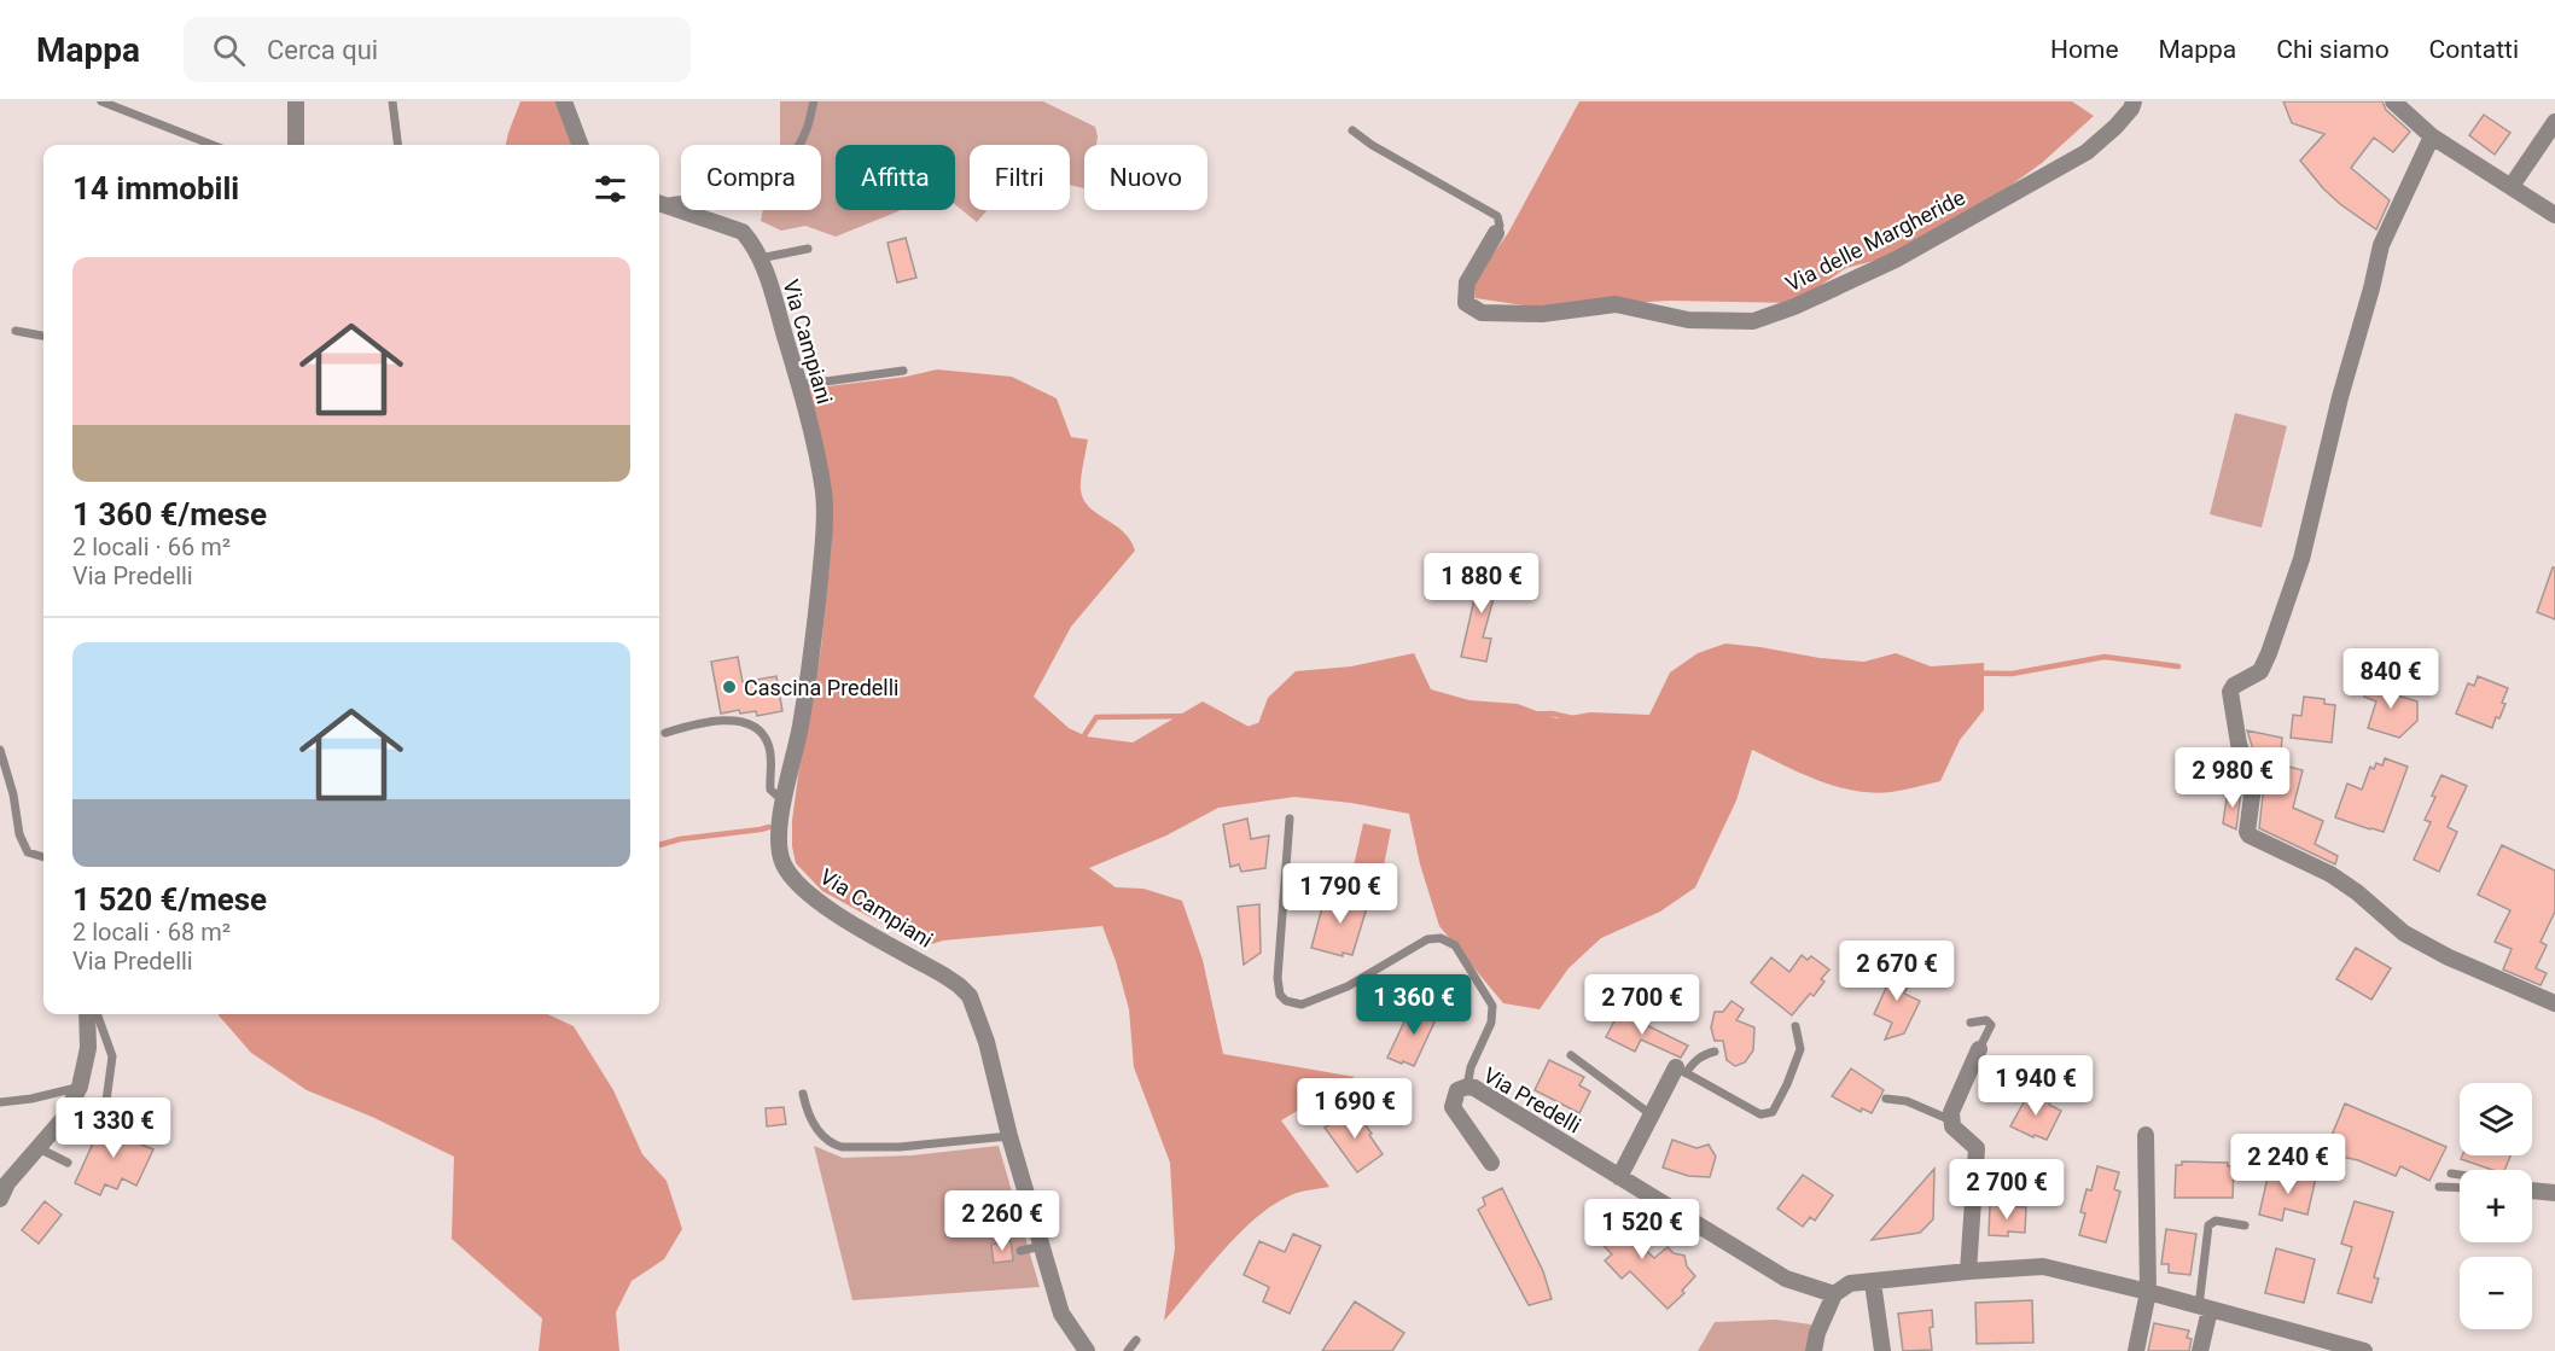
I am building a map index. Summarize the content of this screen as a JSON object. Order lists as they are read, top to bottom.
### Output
{
  "streets": {
    "street": ["Via delle Margheride", "Via Campiani", "Via Predelli"]
  },
  "places": ["Cascina Predelli"],
  "page": {
    "header": "Mappa",
    "search": "Cerca qui",
    "nav": [
      "Home",
      "Mappa",
      "Chi siamo",
      "Contatti"
    ],
    "chip": [
      "Compra",
      "Affitta",
      "Filtri",
      "Nuovo"
    ],
    "heading": "14 immobili",
    "list": [
      {
        "name": "1 360 €/mese",
        "note": "2 locali · 66 m² · Via Predelli"
      },
      {
        "name": "1 520 €/mese",
        "note": "2 locali · 68 m² · Via Predelli"
      }
    ],
    "price": [
      "1 880 €",
      "840 €",
      "2 980 €",
      "1 790 €",
      "2 670 €",
      "1 360 €",
      "2 700 €",
      "1 940 €",
      "1 690 €",
      "1 330 €",
      "2 240 €",
      "2 700 €",
      "2 260 €",
      "1 520 €"
    ],
    "map_buttons": ["+", "−"]
  }
}
